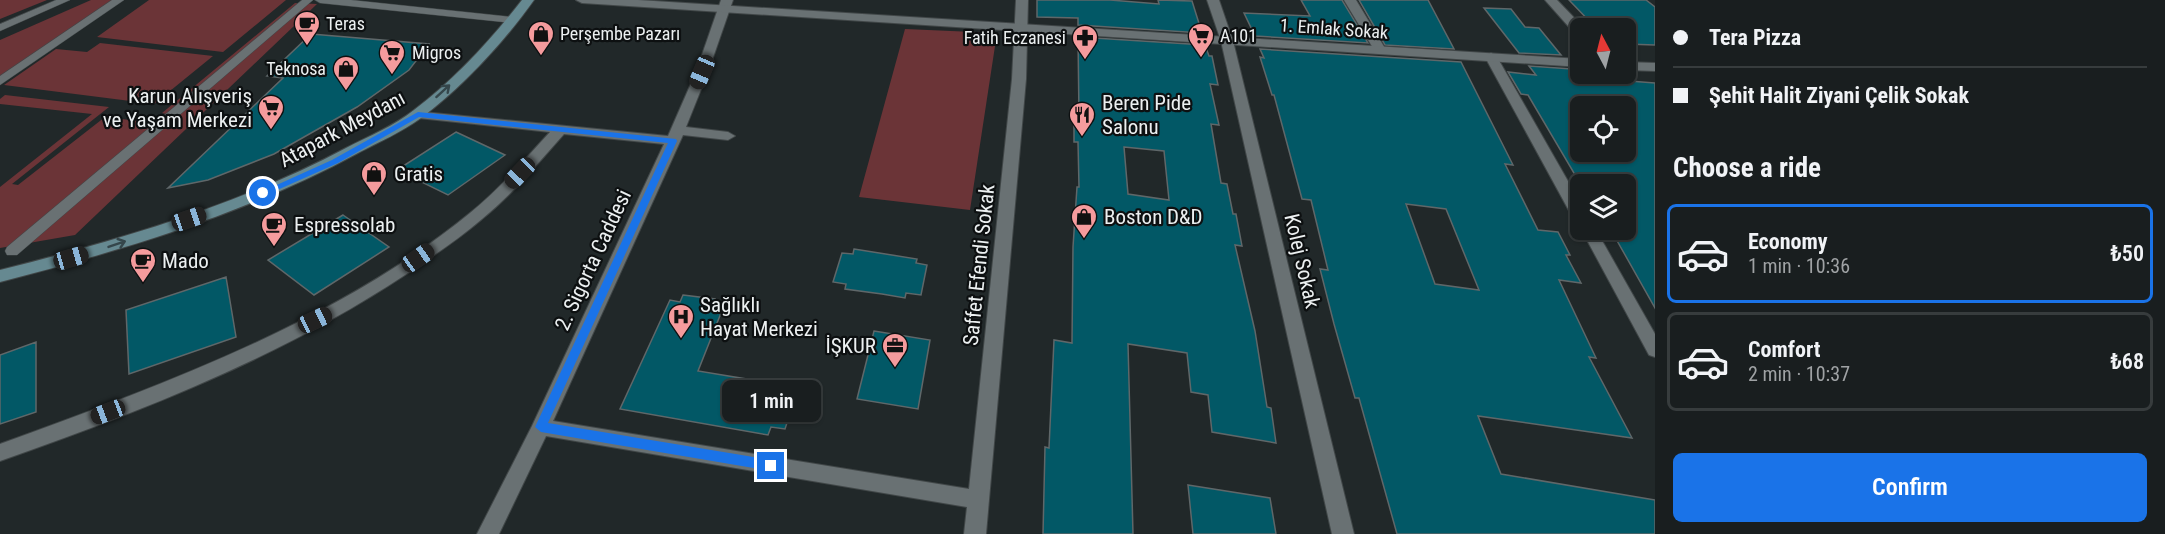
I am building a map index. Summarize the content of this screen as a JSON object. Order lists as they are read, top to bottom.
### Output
{
  "streets": {
    "main road": ["Atapark Meydanı"],
    "street": [
      "1. Emlak Sokak",
      "2. Sigorta Caddesi",
      "Kolej Sokak",
      "Saffet Efendi Sokak"
    ]
  },
  "crossings": [
    ["1. Emlak Sokak", "2. Sigorta Caddesi"],
    ["1. Emlak Sokak", "Kolej Sokak"],
    ["1. Emlak Sokak", "Saffet Efendi Sokak"]
  ],
  "one_way": ["Atapark Meydanı"],
  "places": {
    "cafe": ["Teras", "Espressolab", "Mado"],
    "shop": [
      "Perşembe Pazarı",
      "Teknosa",
      "Gratis",
      "Boston D&D"
    ],
    "supermarket": ["A101", "Migros", "Karun Alışveriş ve Yaşam Merkezi"],
    "pharmacy": ["Fatih Eczanesi"],
    "restaurant": ["Beren Pide Salonu"],
    "hospital": ["Sağlıklı Hayat Merkezi"],
    "office": ["İŞKUR"]
  },
  "north": "top",
  "page": {
    "banner": ["Tera Pizza", "Şehit Halit Ziyani Çelik Sokak"],
    "heading": "Choose a ride",
    "list": [
      {
        "name": "Economy",
        "note": "1 min · 10:36",
        "value": "₺50"
      },
      {
        "name": "Comfort",
        "note": "2 min · 10:37",
        "value": "₺68"
      }
    ],
    "bubble": "1 min",
    "buttons": "Confirm"
  }
}
